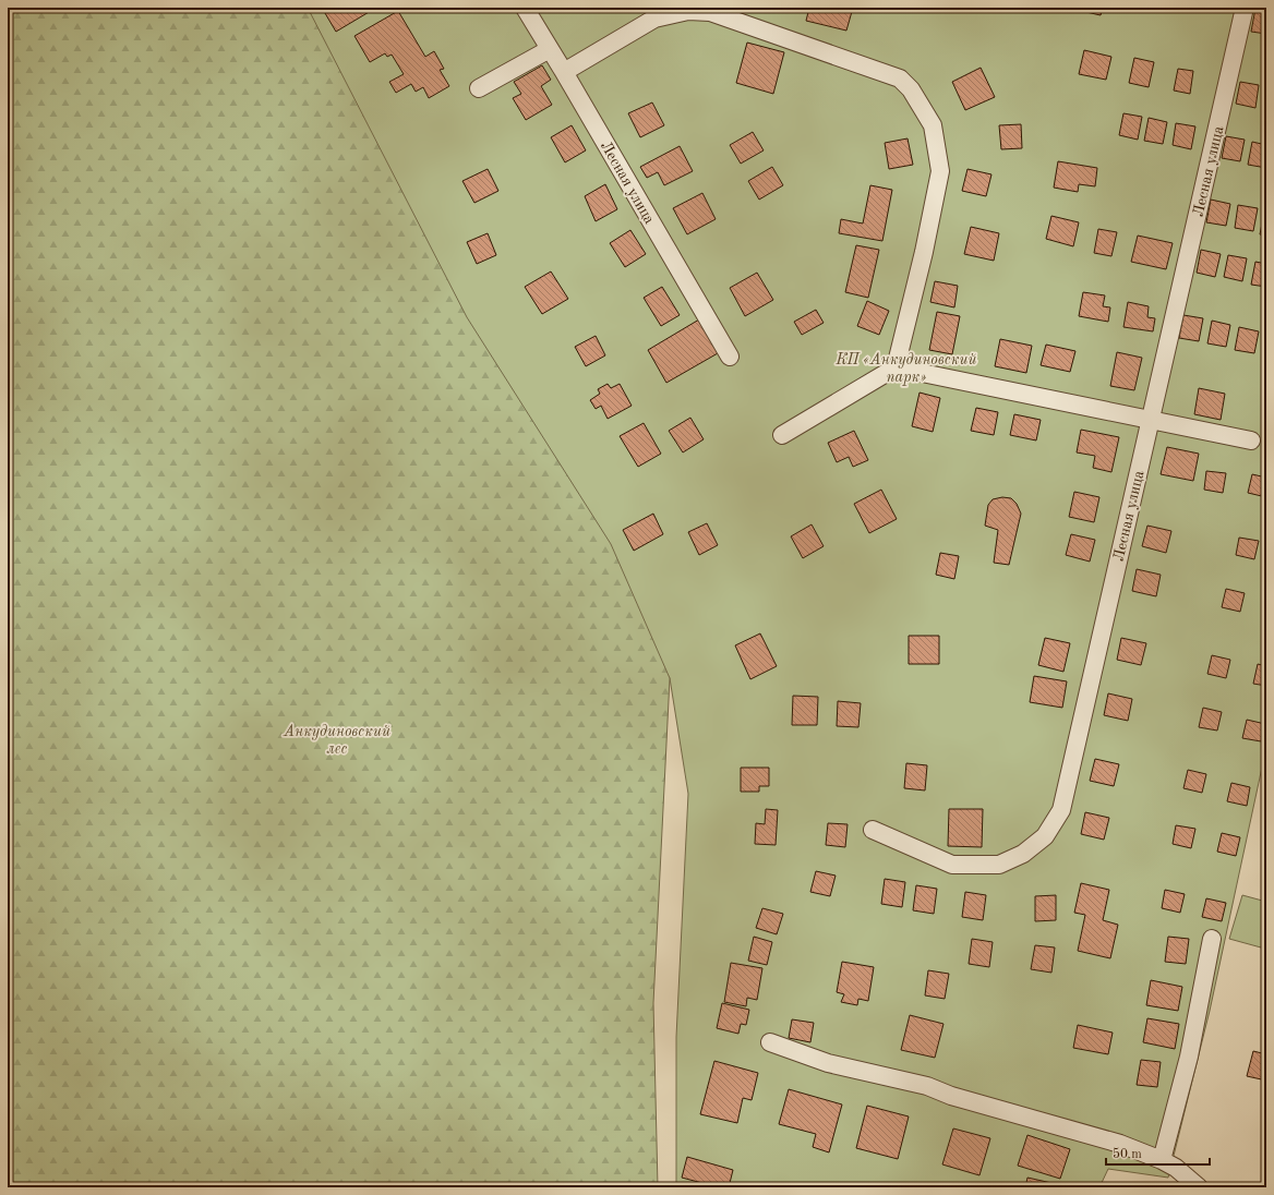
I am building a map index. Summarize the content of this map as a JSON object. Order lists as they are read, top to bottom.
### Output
{
  "streets": {
    "street": ["Лесная улица"]
  },
  "parks": ["КП «Анкудиновский парк»", "Анкудиновский лес"],
  "scale_bar": "50 m"
}
